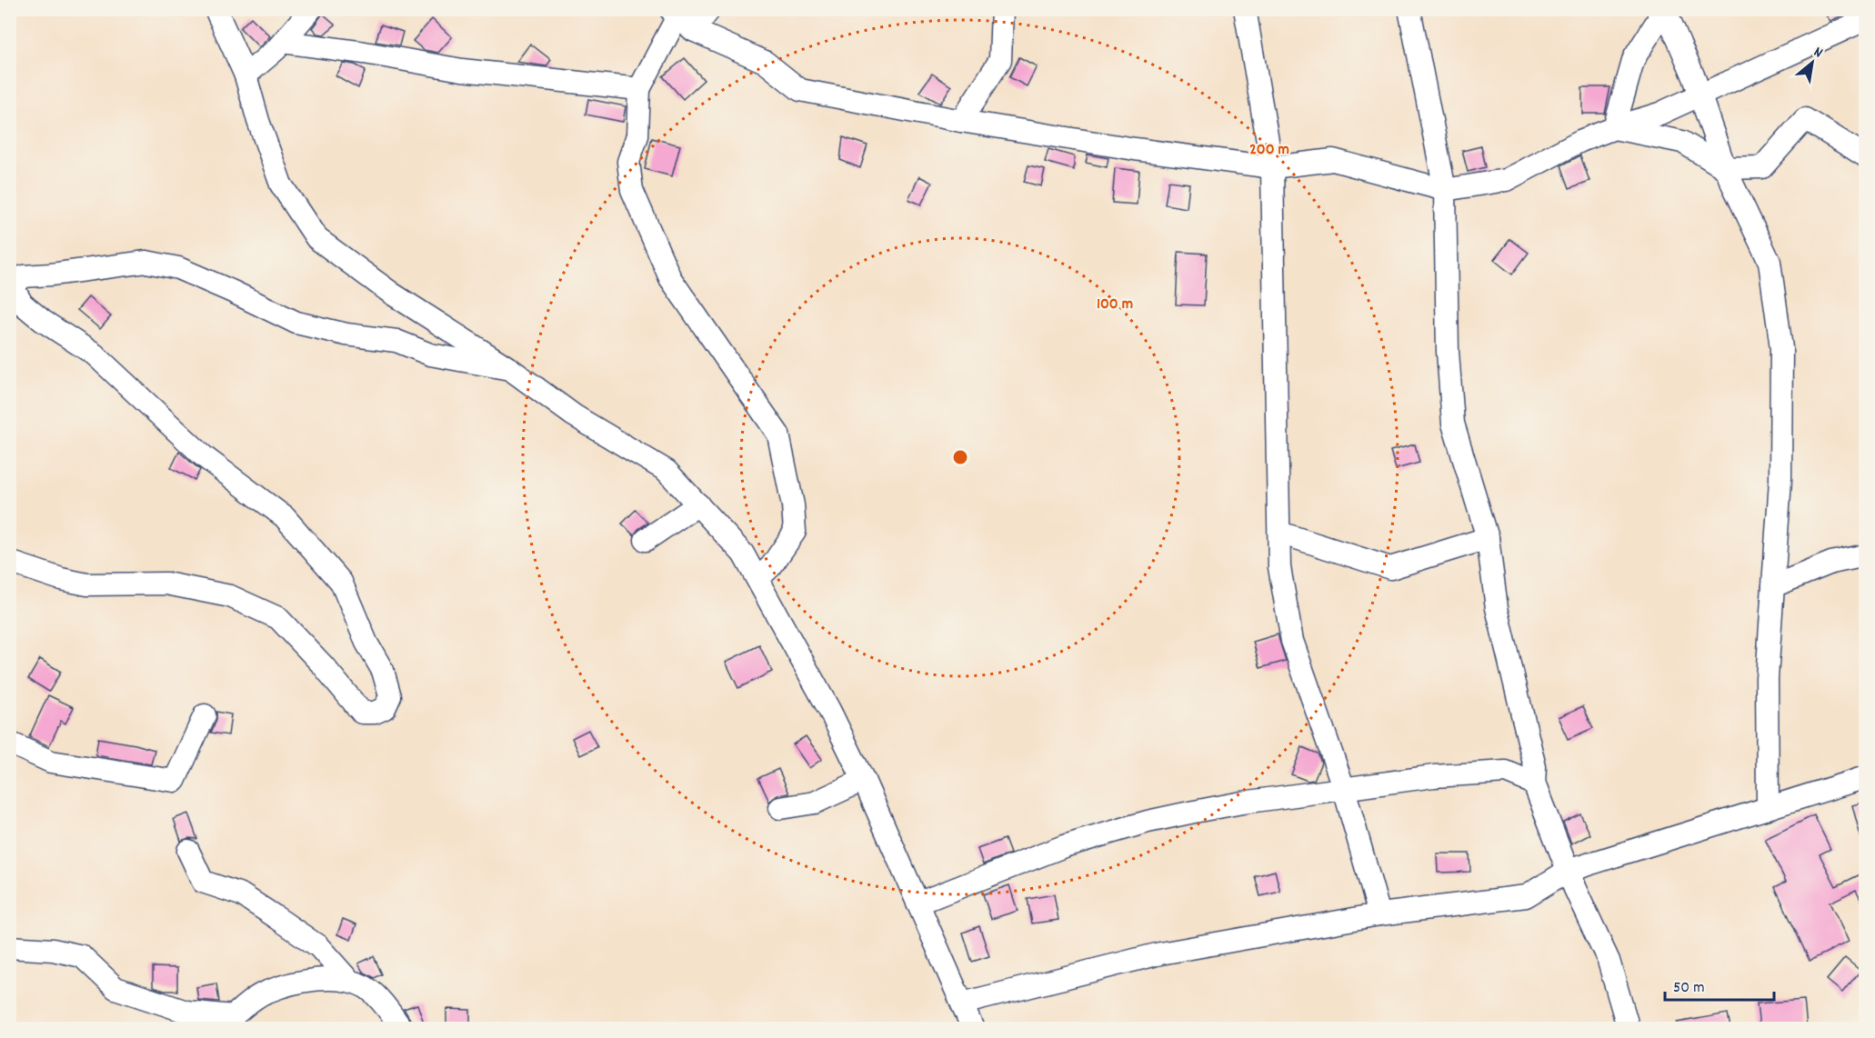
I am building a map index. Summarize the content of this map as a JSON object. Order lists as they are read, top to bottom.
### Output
{
  "scale_bar": "50 m",
  "north": "top right",
  "rings": ["200 m", "100 m"]
}
